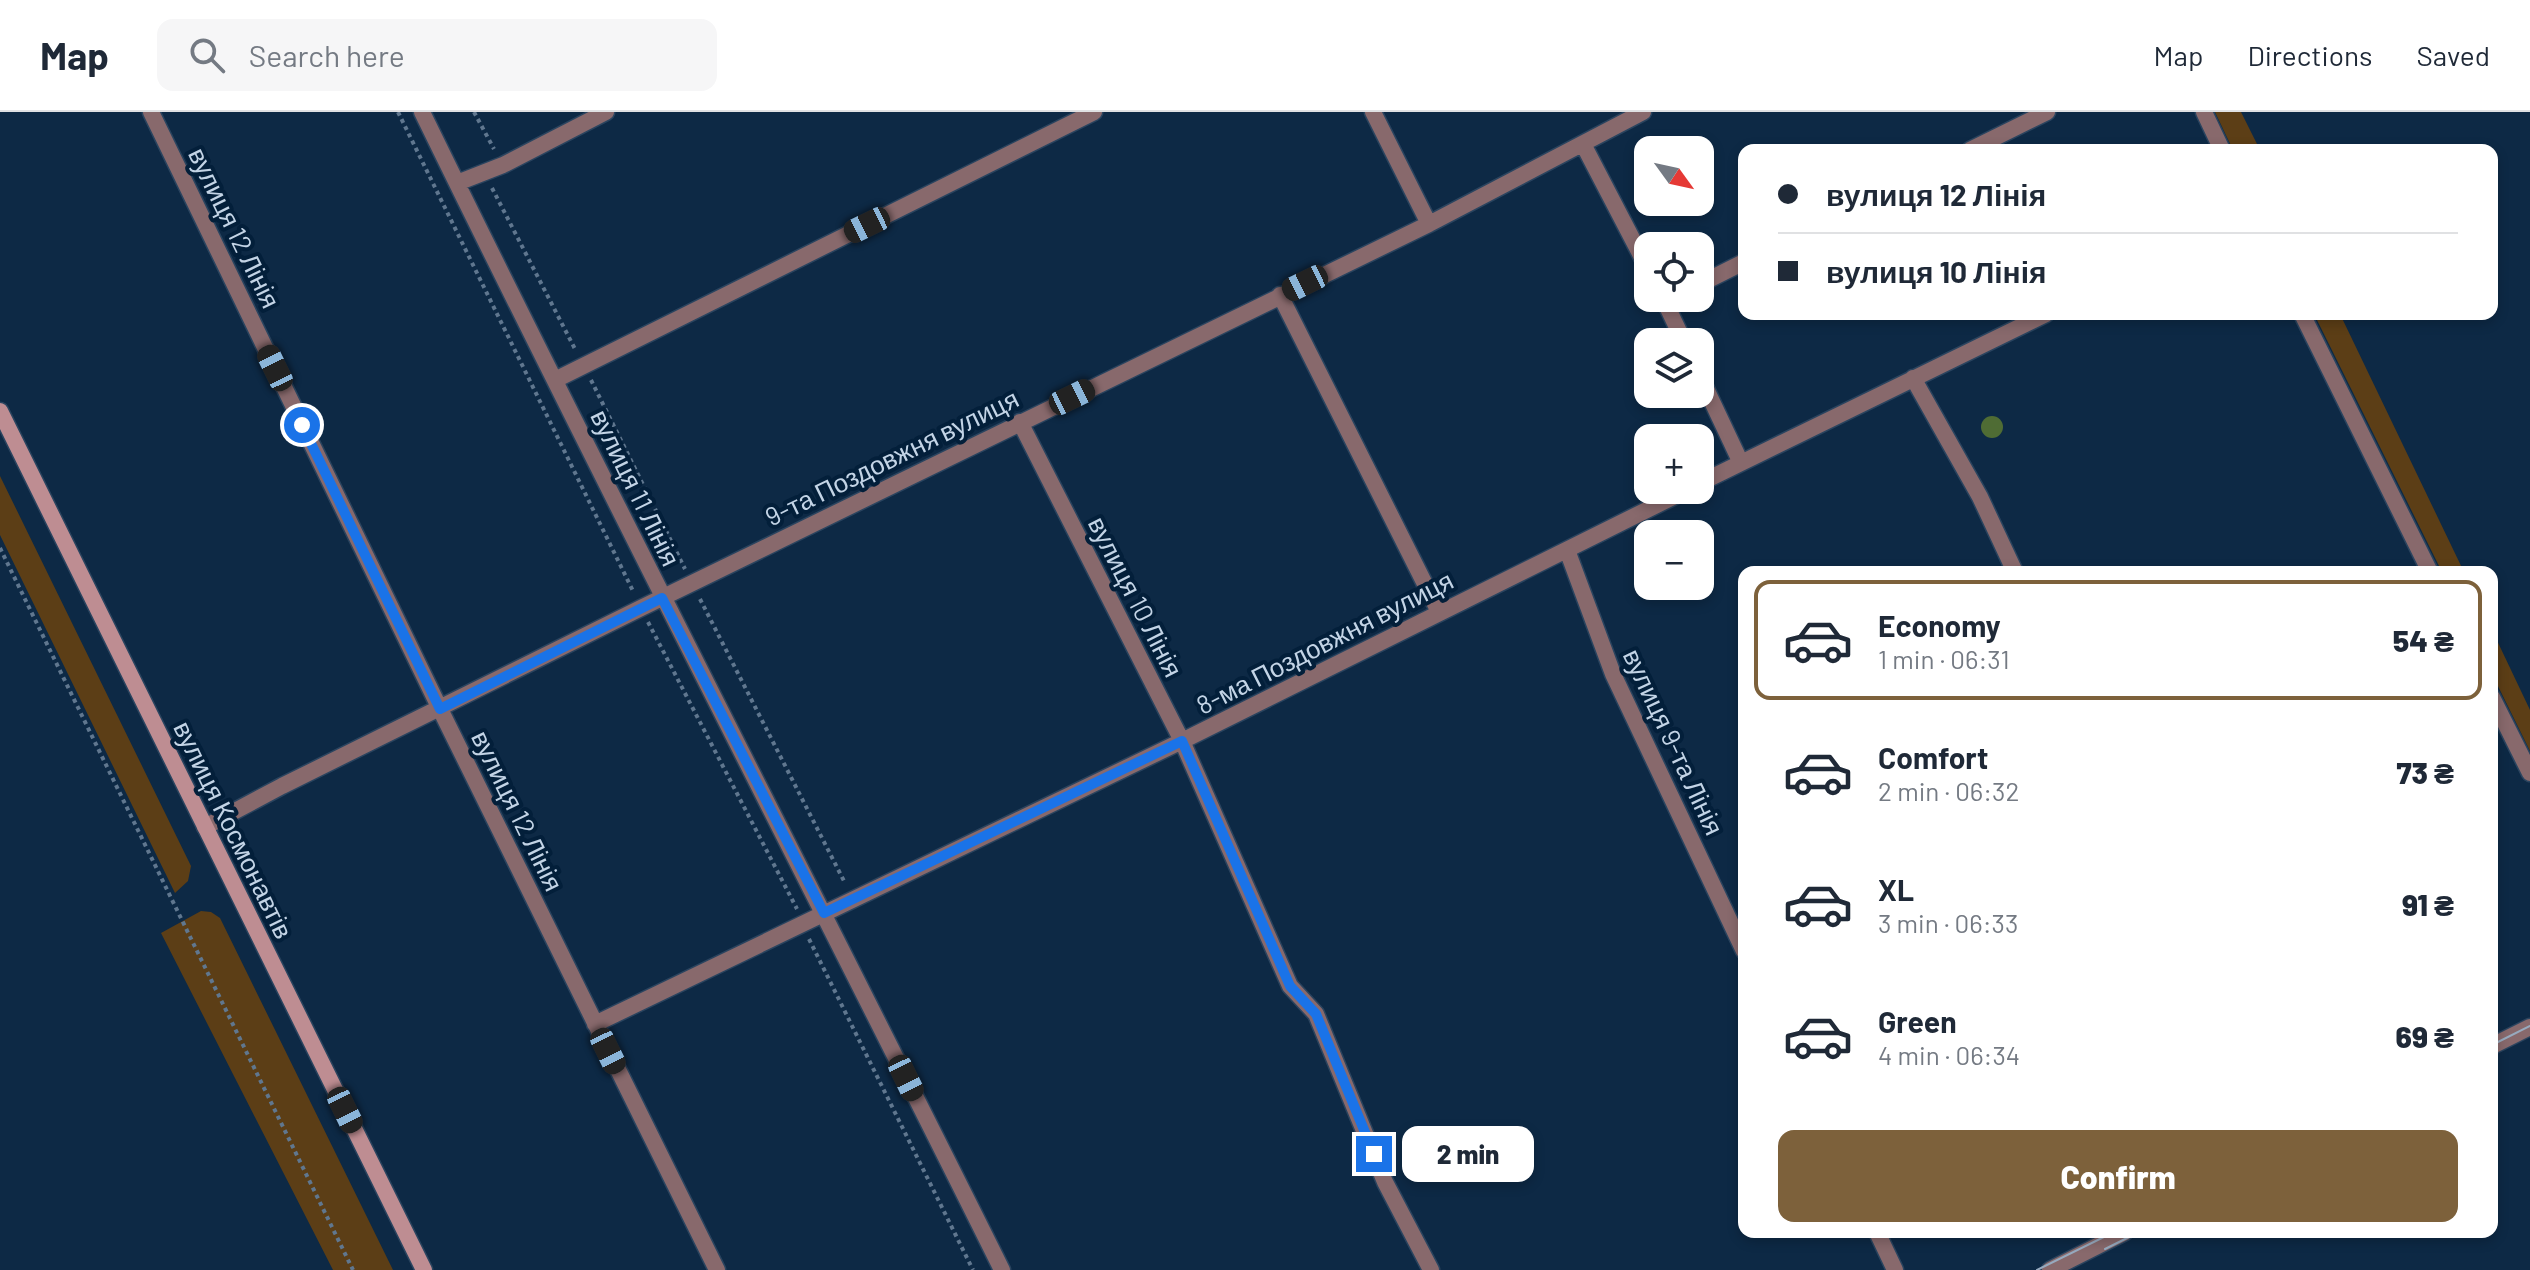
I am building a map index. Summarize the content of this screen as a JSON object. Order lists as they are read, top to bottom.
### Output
{
  "streets": {
    "main road": ["вулиця Космонавтів"],
    "street": [
      "вулиця 12 Лінія",
      "9-та Поздовжня вулиця",
      "вулиця 11 Лінія",
      "вулиця 10 Лінія",
      "8-ма Поздовжня вулиця",
      "вулиця 9-та Лінія"
    ]
  },
  "crossings": [
    ["вулиця 12 Лінія", "9-та Поздовжня вулиця"],
    ["вулиця 12 Лінія", "8-ма Поздовжня вулиця"],
    ["9-та Поздовжня вулиця", "вулиця 11 Лінія"],
    ["9-та Поздовжня вулиця", "вулиця 10 Лінія"],
    ["9-та Поздовжня вулиця", "вулиця Космонавтів"],
    ["вулиця 11 Лінія", "8-ма Поздовжня вулиця"],
    ["вулиця 10 Лінія", "8-ма Поздовжня вулиця"],
    ["8-ма Поздовжня вулиця", "вулиця 9-та Лінія"]
  ],
  "north": "bottom right",
  "page": {
    "header": "Map",
    "search": "Search here",
    "nav": ["Map", "Directions", "Saved"],
    "map_buttons": ["+", "−"],
    "banner": ["вулиця 12 Лінія", "вулиця 10 Лінія"],
    "list": [
      {
        "name": "Economy",
        "note": "1 min · 06:31",
        "value": "54 ₴"
      },
      {
        "name": "Comfort",
        "note": "2 min · 06:32",
        "value": "73 ₴"
      },
      {
        "name": "XL",
        "note": "3 min · 06:33",
        "value": "91 ₴"
      },
      {
        "name": "Green",
        "note": "4 min · 06:34",
        "value": "69 ₴"
      }
    ],
    "buttons": "Confirm",
    "bubble": "2 min"
  }
}
